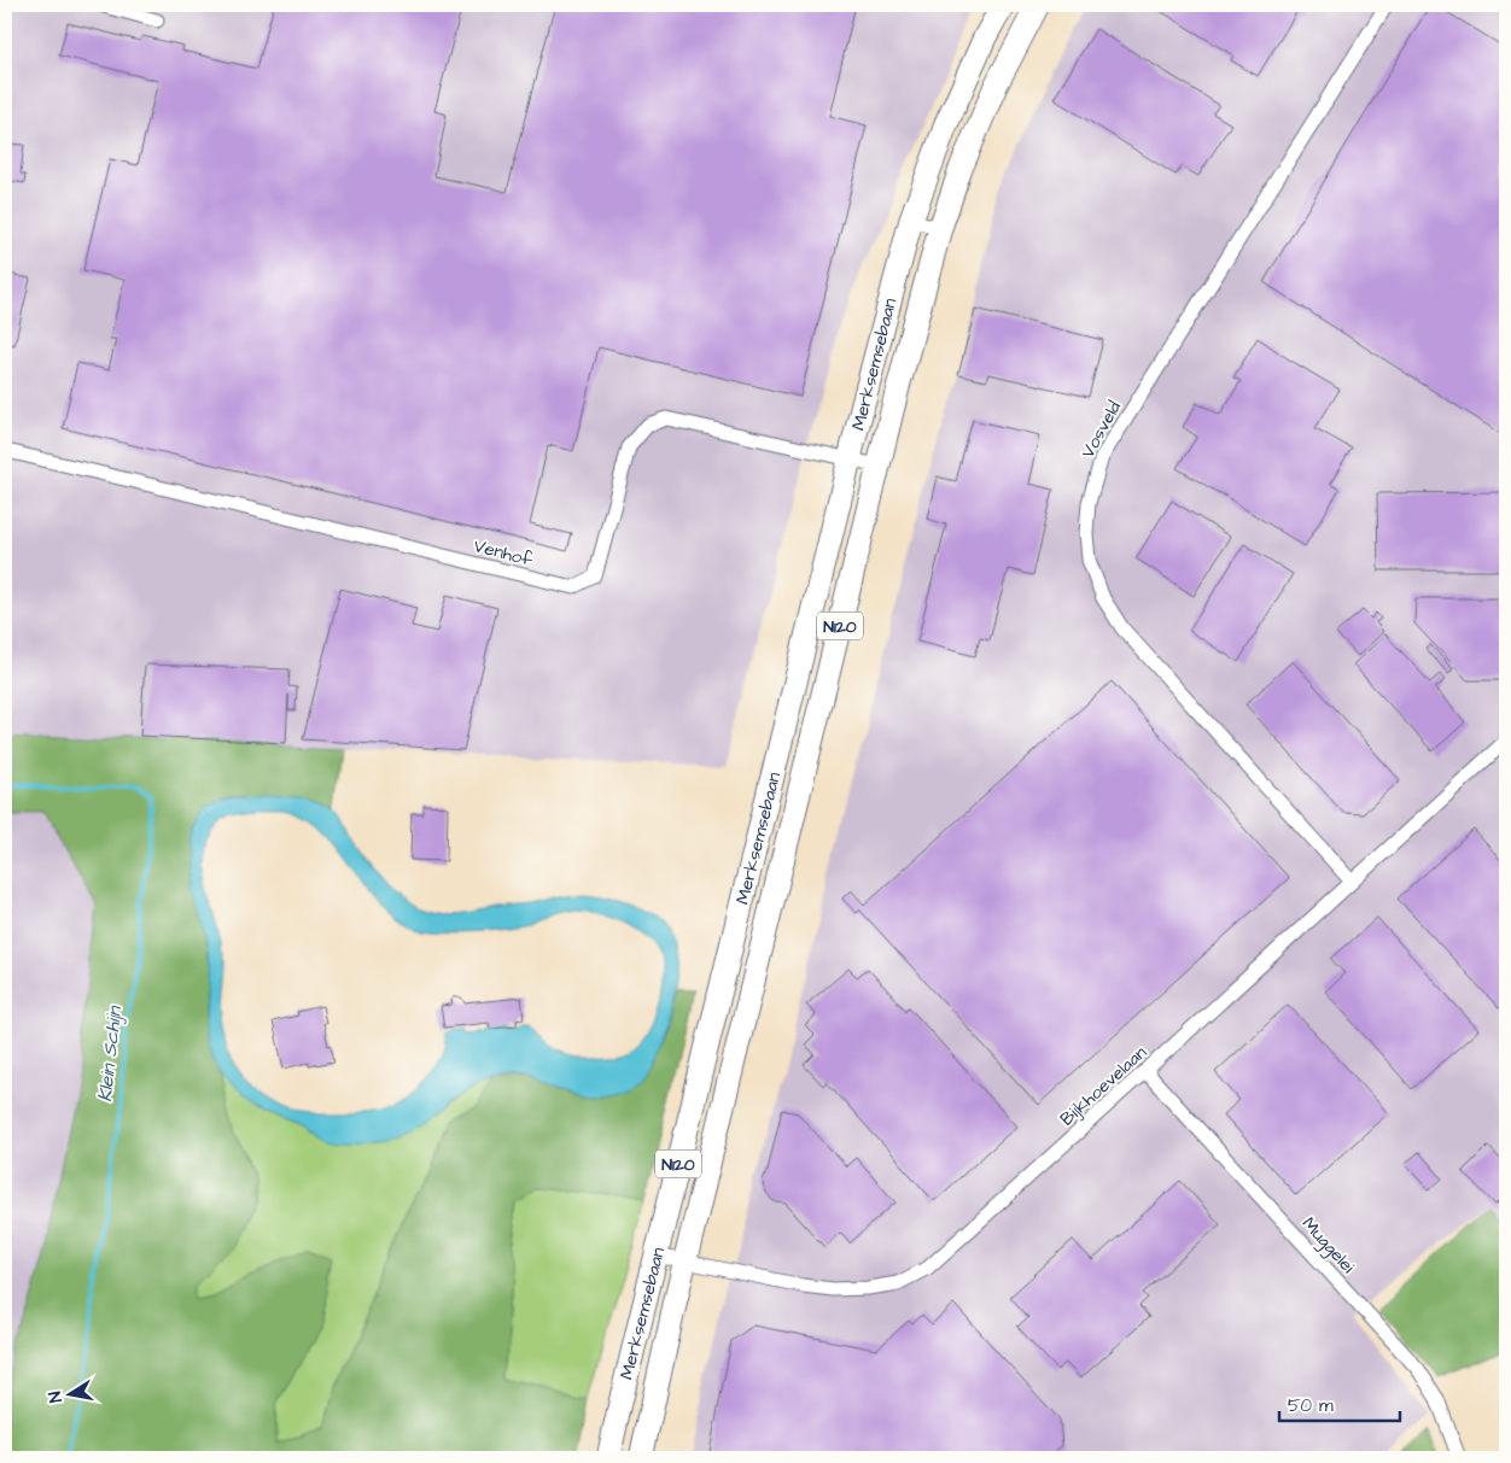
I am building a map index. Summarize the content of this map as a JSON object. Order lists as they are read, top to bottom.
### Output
{
  "streets": {
    "main road": ["Merksemsebaan", "N120"],
    "street": [
      "Vosveld",
      "Venhof",
      "Bijkhoevelaan",
      "Muggelei"
    ]
  },
  "crossings": [
    ["Merksemsebaan", "Venhof"],
    ["Merksemsebaan", "Bijkhoevelaan"],
    ["Vosveld", "Bijkhoevelaan"],
    ["Bijkhoevelaan", "Muggelei"]
  ],
  "water": ["Klein Schijn"],
  "scale_bar": "50 m",
  "north": "left"
}
